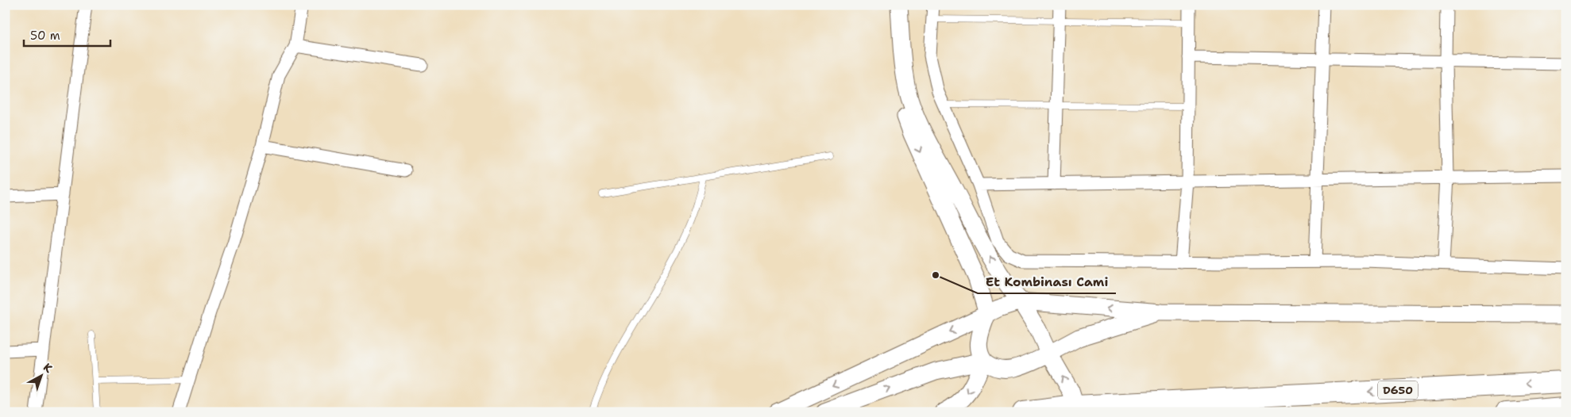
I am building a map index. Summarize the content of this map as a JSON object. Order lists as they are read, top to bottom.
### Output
{
  "streets": {
    "highway": ["D650"]
  },
  "places": ["Et Kombinası Cami"],
  "scale_bar": "50 m",
  "north": "top right"
}
